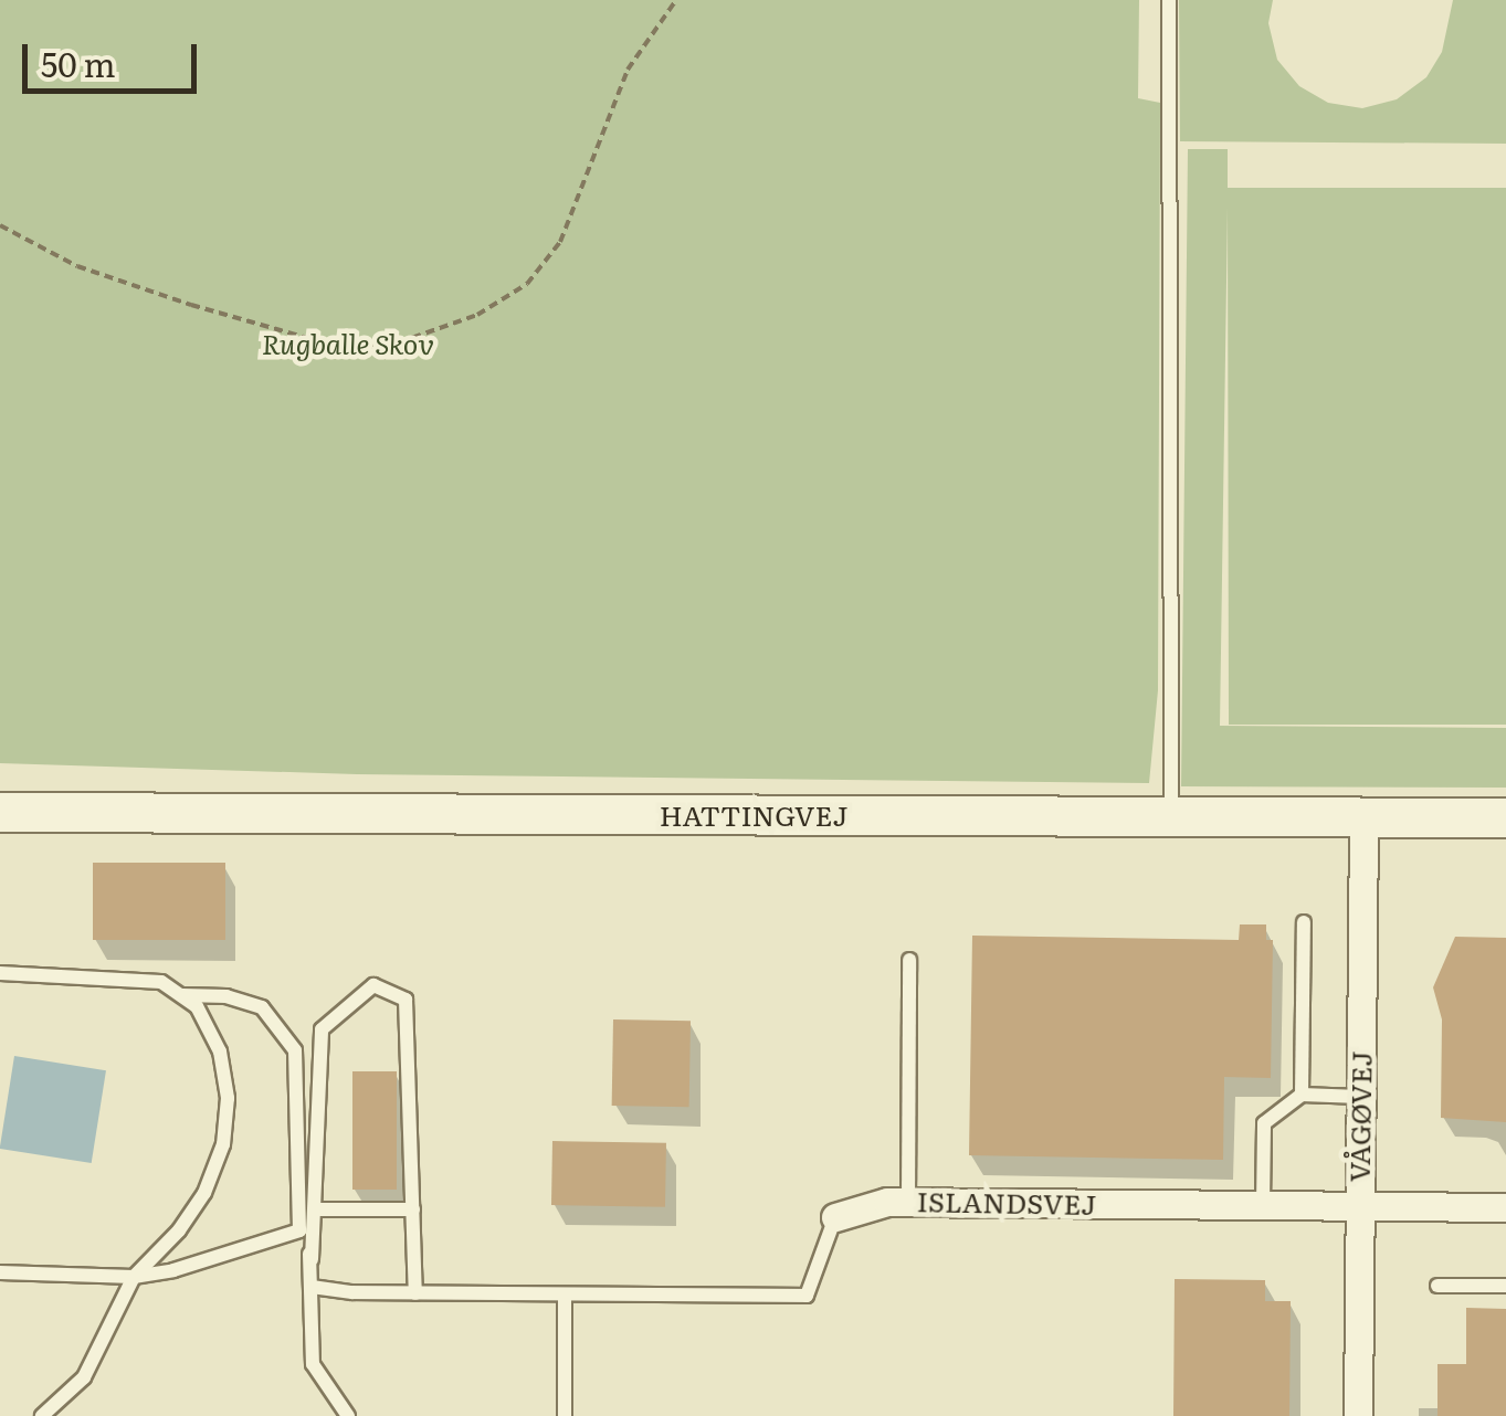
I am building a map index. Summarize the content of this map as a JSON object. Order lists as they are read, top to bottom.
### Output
{
  "streets": {
    "street": ["HATTINGVEJ", "VÅGØVEJ", "ISLANDSVEJ"]
  },
  "crossings": [
    ["HATTINGVEJ", "VÅGØVEJ"],
    ["VÅGØVEJ", "ISLANDSVEJ"]
  ],
  "parks": ["Rugballe Skov"],
  "scale_bar": "50 m"
}
